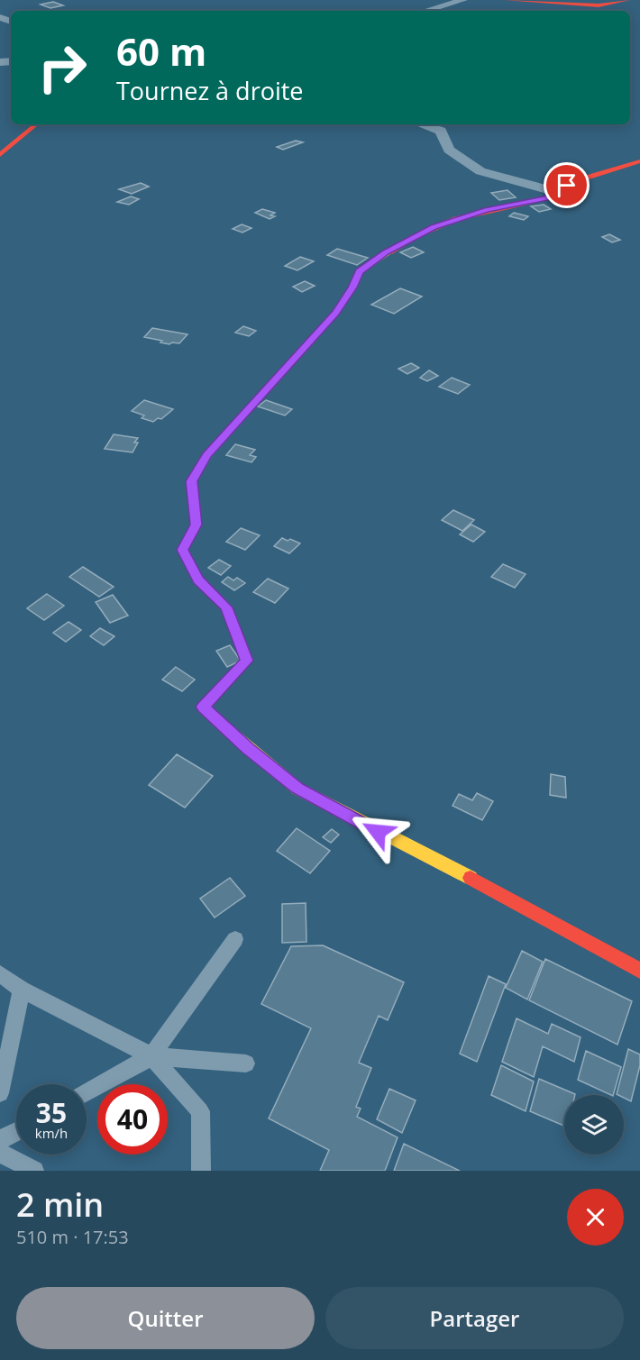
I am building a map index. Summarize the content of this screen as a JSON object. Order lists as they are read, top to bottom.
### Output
{
  "page": {
    "turn": ["60 m", "Tournez à droite"],
    "speed": "35 km/h",
    "limit": "40",
    "heading": ["2 min", "510 m · 17:53"],
    "buttons": ["Quitter", "Partager"]
  }
}
